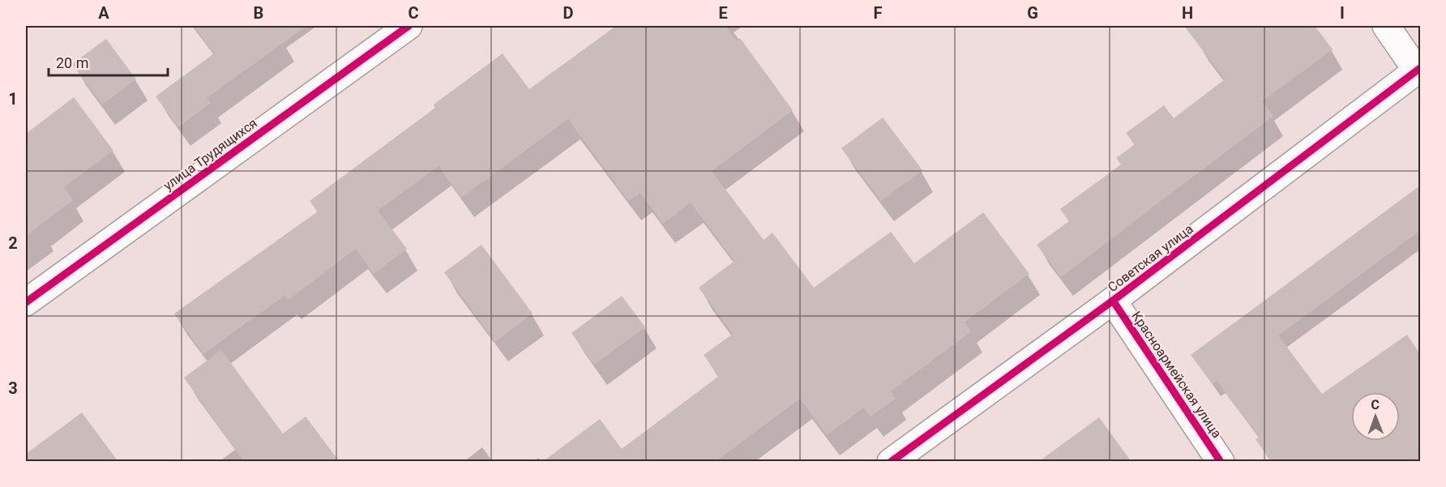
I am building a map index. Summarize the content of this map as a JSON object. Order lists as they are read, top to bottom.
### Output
{
  "streets": {
    "street": ["улица Трудящихся", "Советская улица", "Красноармейская улица"]
  },
  "crossings": [
    ["Советская улица", "Красноармейская улица"]
  ],
  "scale_bar": "20 m",
  "north": "top",
  "grid": {
    "columns": [
      "A",
      "B",
      "C",
      "D",
      "E",
      "F",
      "G",
      "H",
      "I"
    ],
    "rows": ["1", "2", "3"]
  }
}
